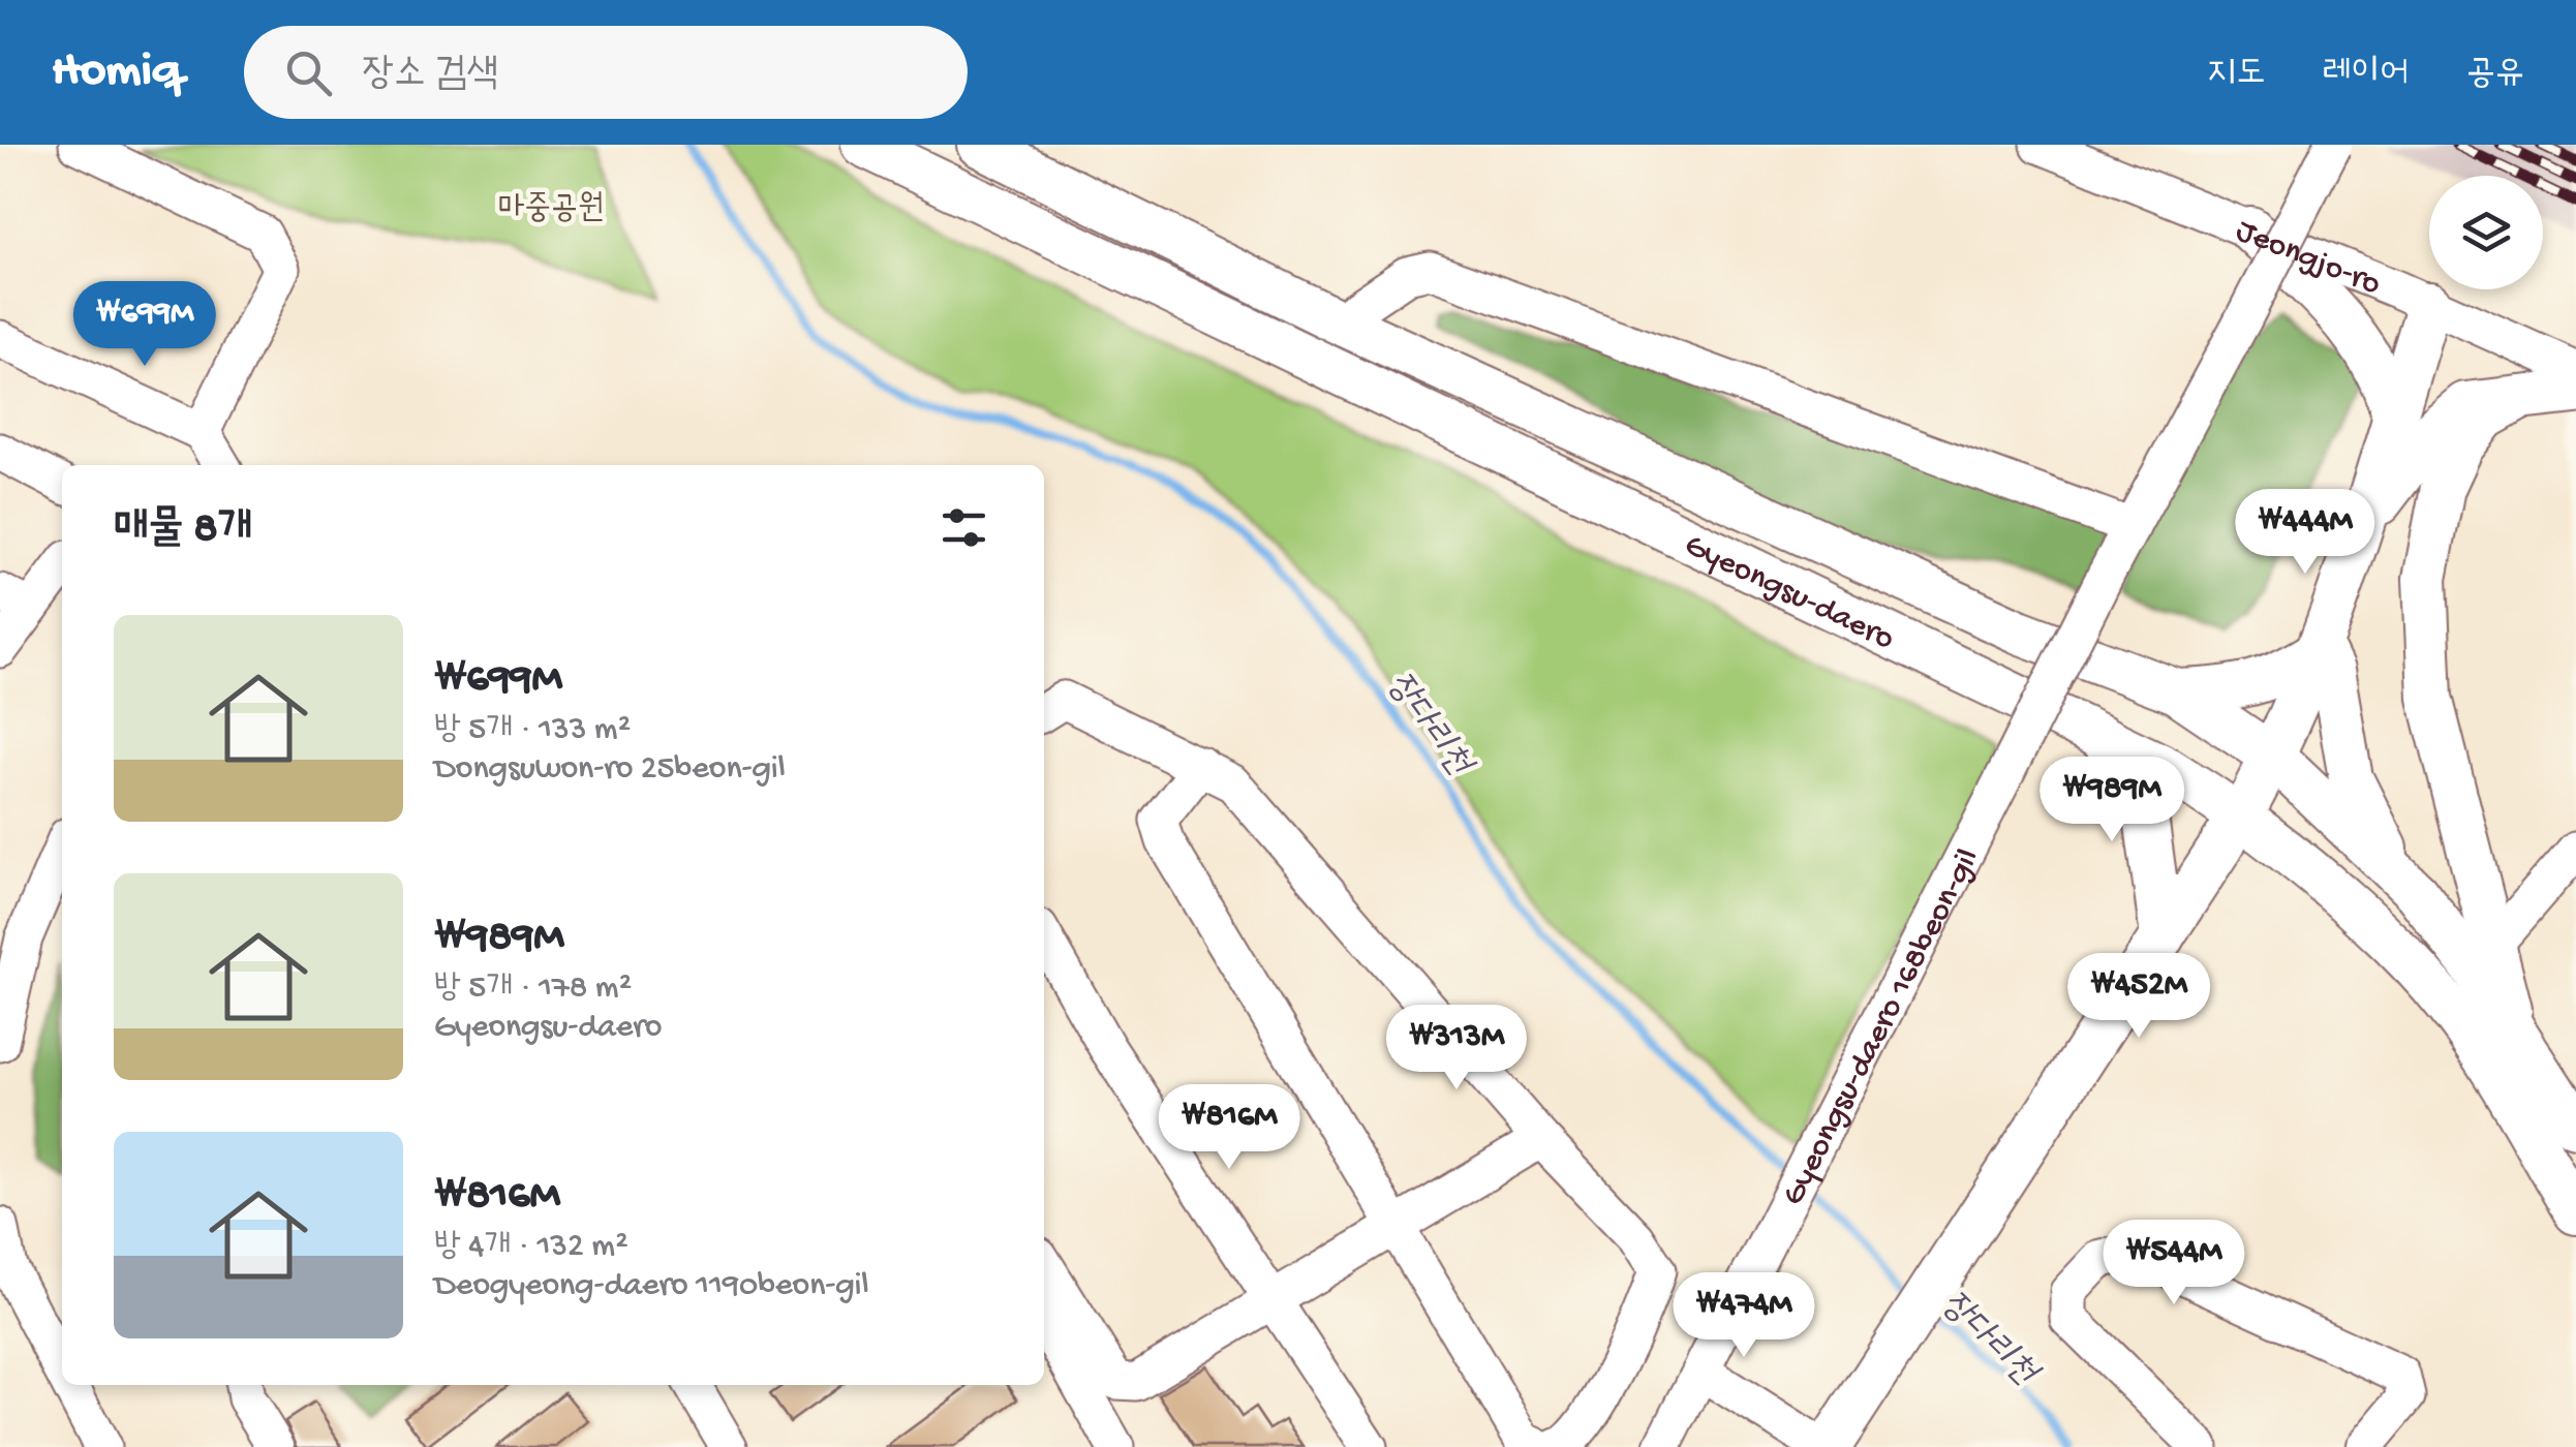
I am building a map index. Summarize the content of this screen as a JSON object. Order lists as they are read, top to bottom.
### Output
{
  "streets": {
    "main road": ["Gyeongsu-daero"],
    "street": ["Jeongjo-ro", "Gyeongsu-daero 168beon-gil"]
  },
  "water": ["장다리천"],
  "parks": ["마중공원"],
  "page": {
    "header": "Homiq",
    "search": "장소 검색",
    "nav": ["지도", "레이어", "공유"],
    "price": [
      "₩699M",
      "₩444M",
      "₩989M",
      "₩452M",
      "₩313M",
      "₩816M",
      "₩544M",
      "₩474M"
    ],
    "heading": "매물 8개",
    "list": [
      {
        "name": "₩699M",
        "note": "방 5개 · 133 m² · Dongsuwon-ro 25beon-gil"
      },
      {
        "name": "₩989M",
        "note": "방 5개 · 178 m² · Gyeongsu-daero"
      },
      {
        "name": "₩816M",
        "note": "방 4개 · 132 m² · Deogyeong-daero 1190beon-gil"
      }
    ]
  }
}
